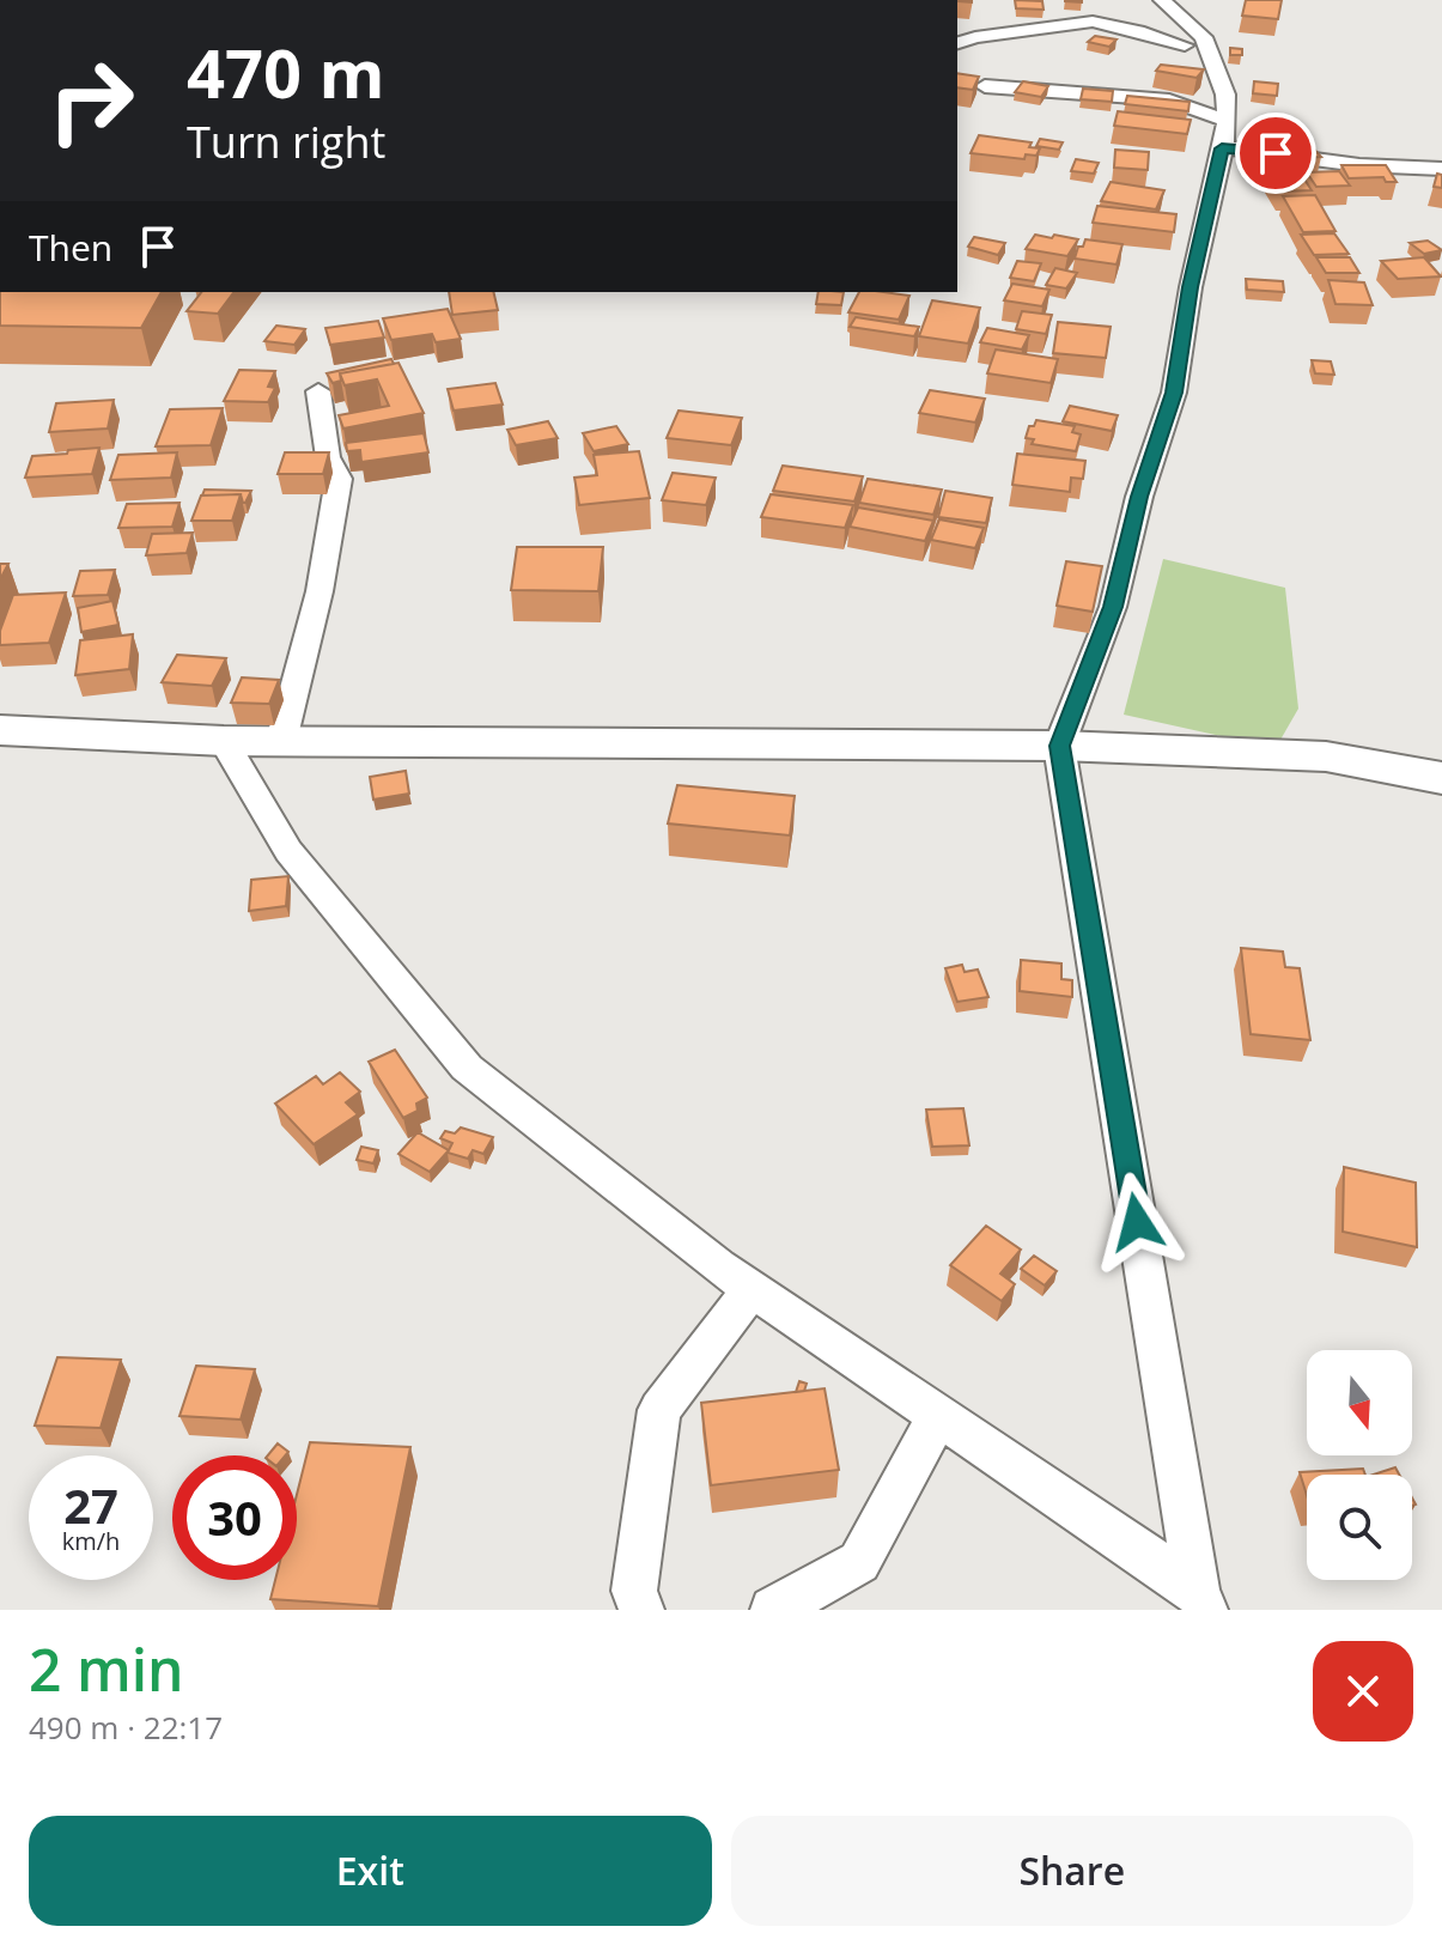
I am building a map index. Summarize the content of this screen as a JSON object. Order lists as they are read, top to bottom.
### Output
{
  "north": "bottom",
  "page": {
    "turn": ["470 m", "Turn right"],
    "then": "Then",
    "speed": "27 km/h",
    "limit": "30",
    "heading": ["2 min", "490 m · 22:17"],
    "buttons": ["Exit", "Share"]
  }
}
